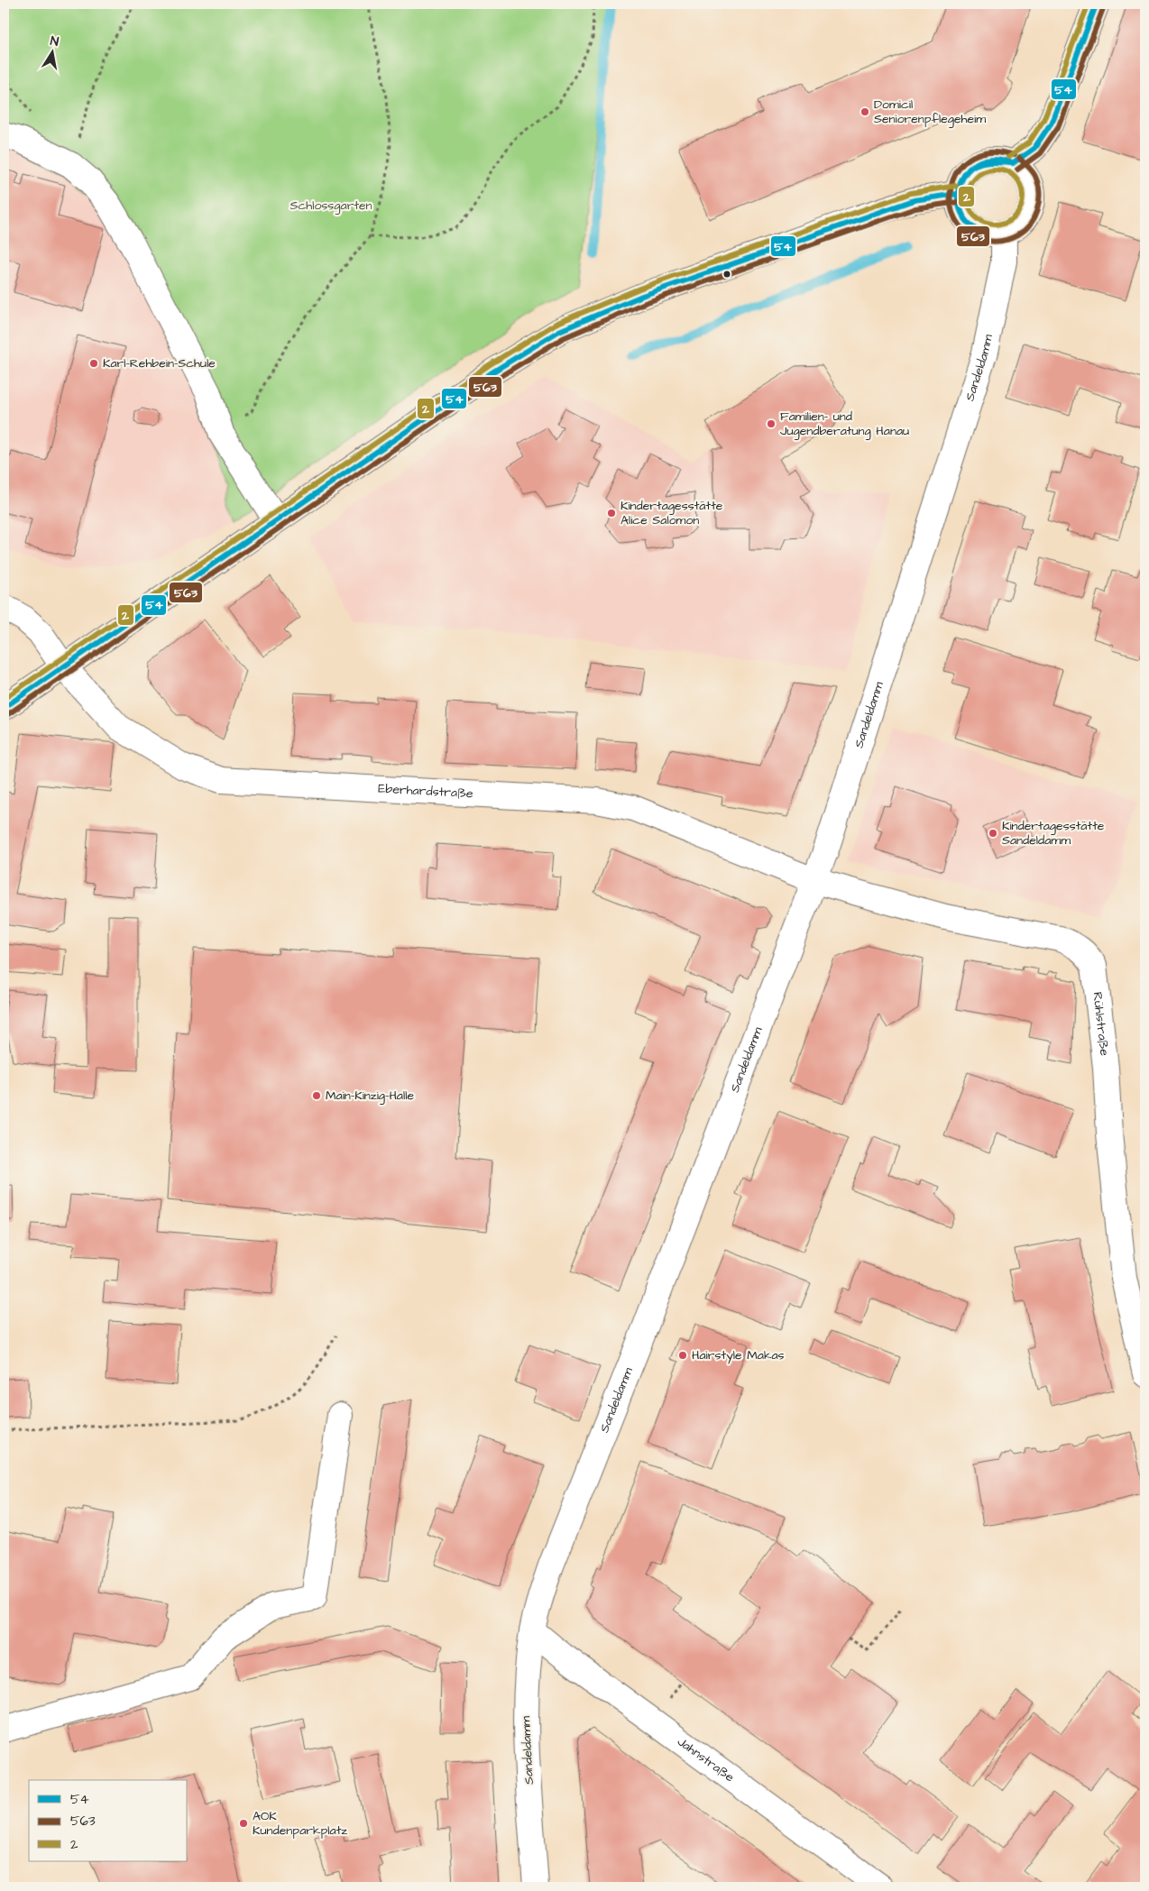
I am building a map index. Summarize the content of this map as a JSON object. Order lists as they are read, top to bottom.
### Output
{
  "streets": {
    "street": [
      "Sandeldamm",
      "Eberhardstraße",
      "Rühlstraße",
      "Jahnstraße"
    ]
  },
  "crossings": [
    ["Sandeldamm", "Eberhardstraße"],
    ["Sandeldamm", "Rühlstraße"],
    ["Sandeldamm", "Jahnstraße"],
    ["Eberhardstraße", "Rühlstraße"]
  ],
  "parks": ["Schlossgarten"],
  "places": [
    "Domicil Seniorenpflegeheim",
    "Karl-Rehbein-Schule",
    "Familien- und Jugendberatung Hanau",
    "Kindertagesstätte Alice Salomon",
    "Kindertagesstätte Sandeldamm",
    "Main-Kinzig-Halle",
    "Hairstyle Makas",
    "AOK Kundenparkplatz"
  ],
  "lines": ["transit line 54", "transit line 2", "transit line 563"],
  "legend": ["54", "563", "2"],
  "north": "top"
}
